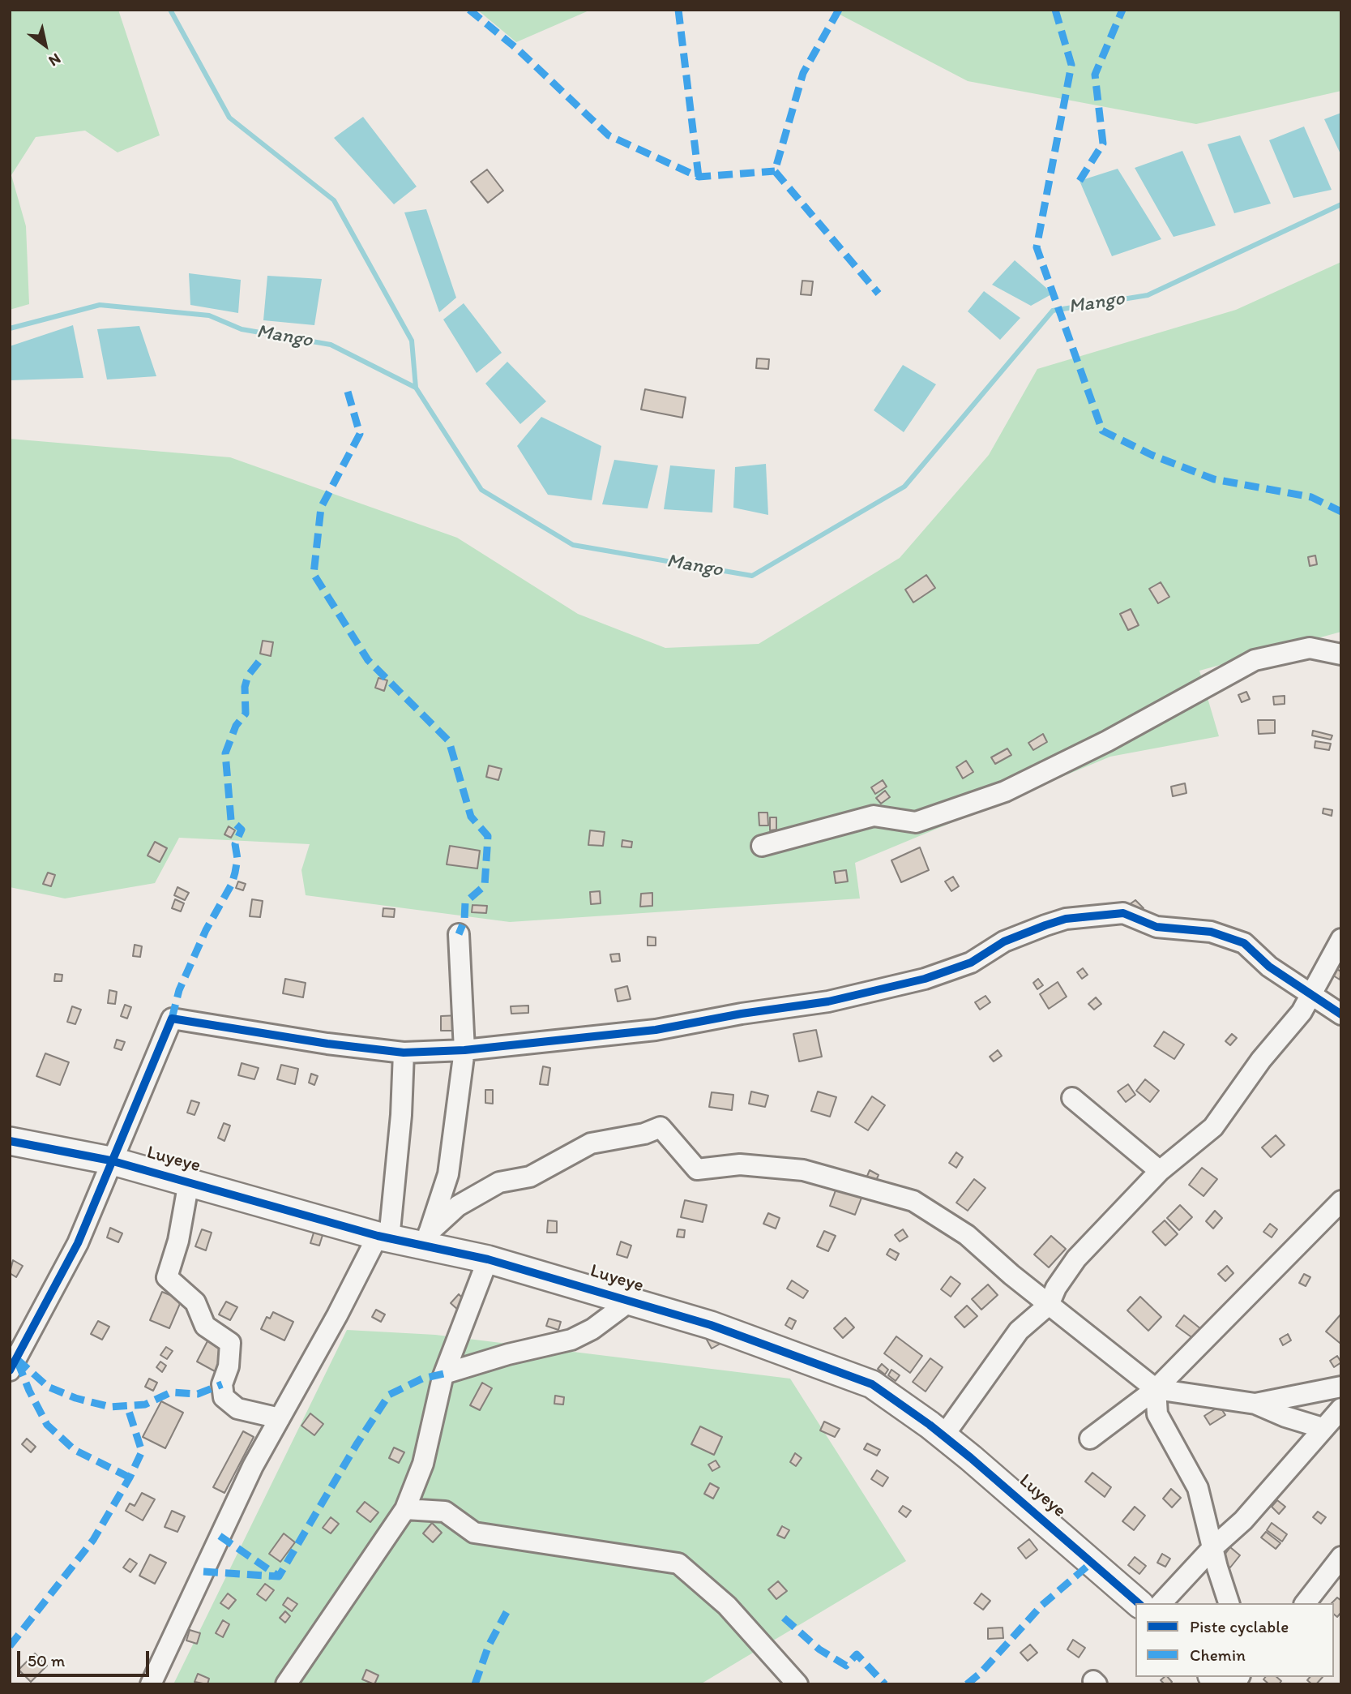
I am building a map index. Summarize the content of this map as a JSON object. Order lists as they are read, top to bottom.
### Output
{
  "streets": {
    "street": ["Luyeye"]
  },
  "water": ["Mango"],
  "legend": ["Piste cyclable", "Chemin"],
  "scale_bar": "50 m",
  "north": "bottom right"
}
